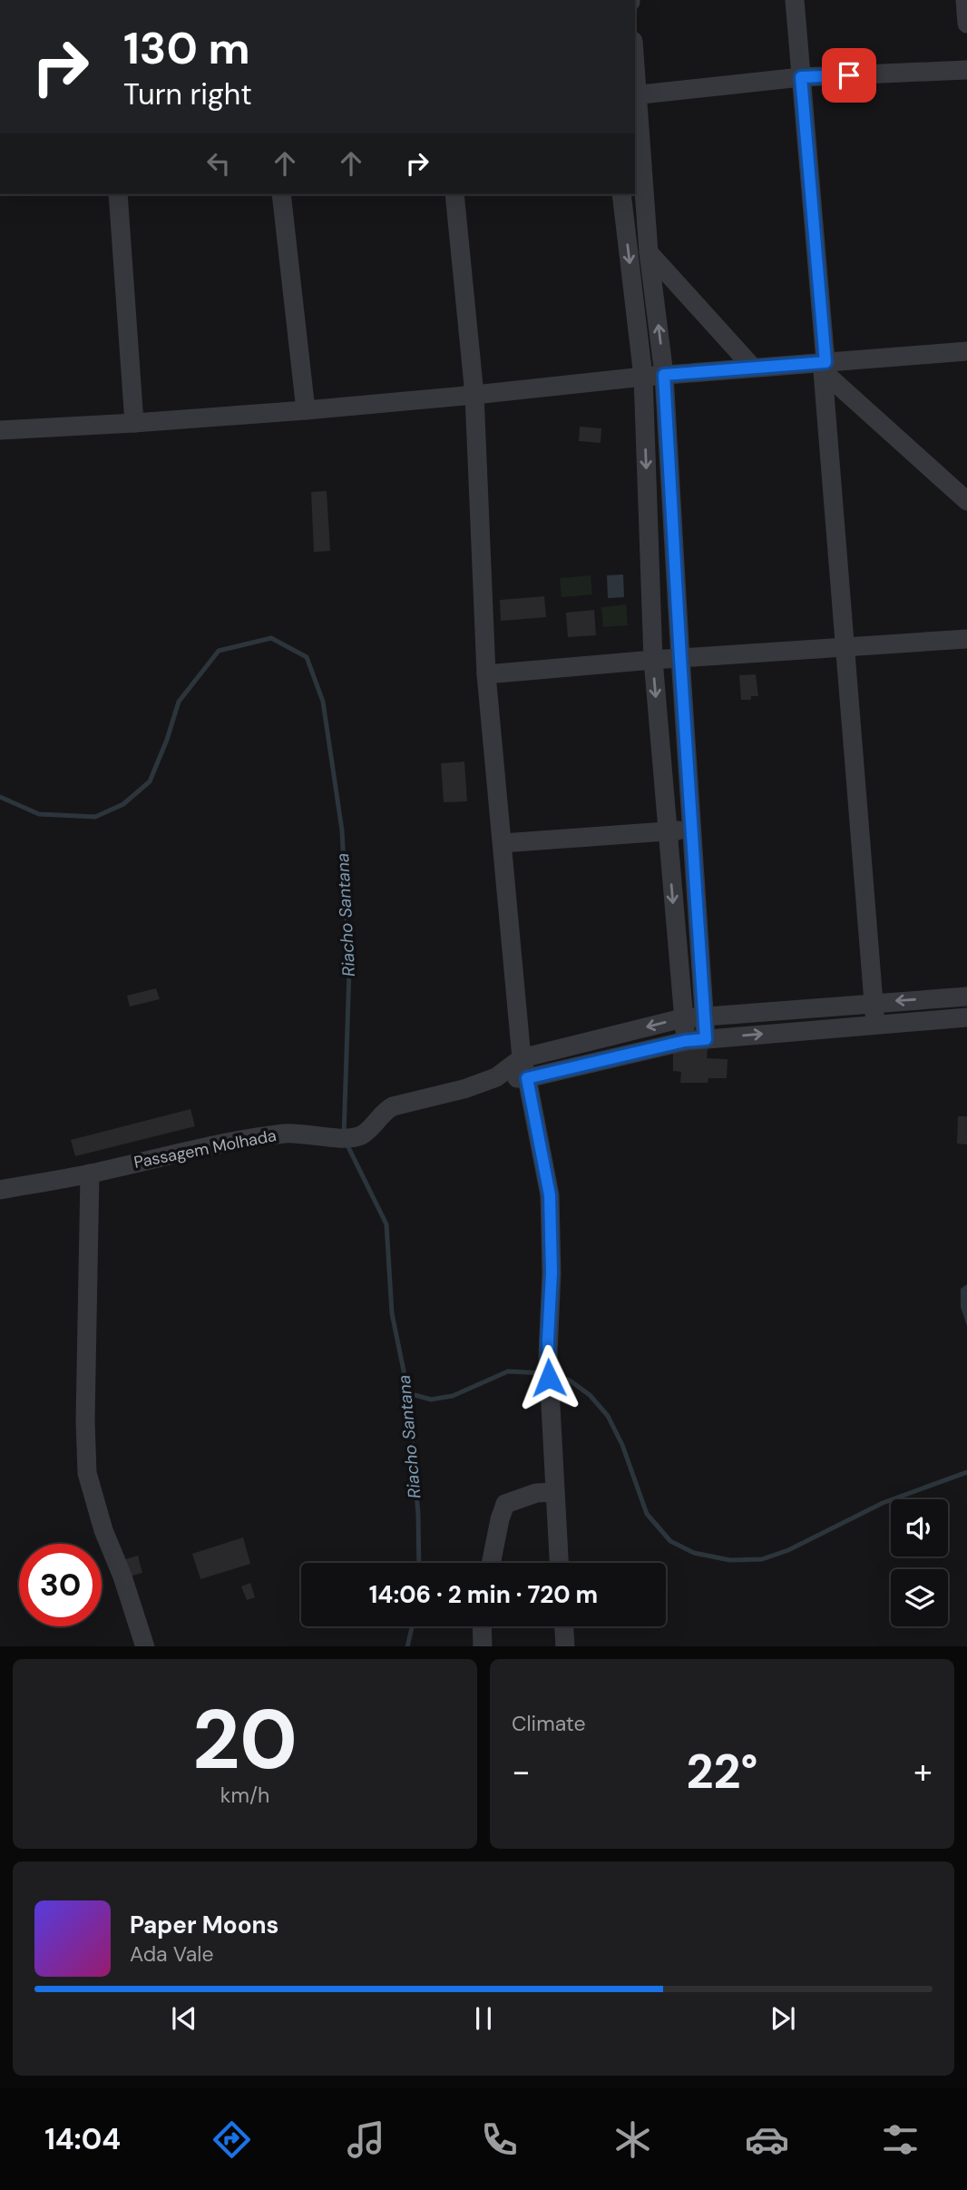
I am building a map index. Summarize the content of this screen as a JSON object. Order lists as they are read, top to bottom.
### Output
{
  "streets": {
    "street": ["Passagem Molhada"]
  },
  "water": ["Riacho Santana"],
  "page": {
    "turn": ["130 m", "Turn right"],
    "limit": "30",
    "trip": "14:06 · 2 min · 720 m",
    "tile": [
      ["20", "km/h"],
      "Climate"
    ],
    "heat": ["−", "22°", "+"],
    "song": ["Paper Moons", "Ada Vale"],
    "tabs": "14:04"
  }
}
